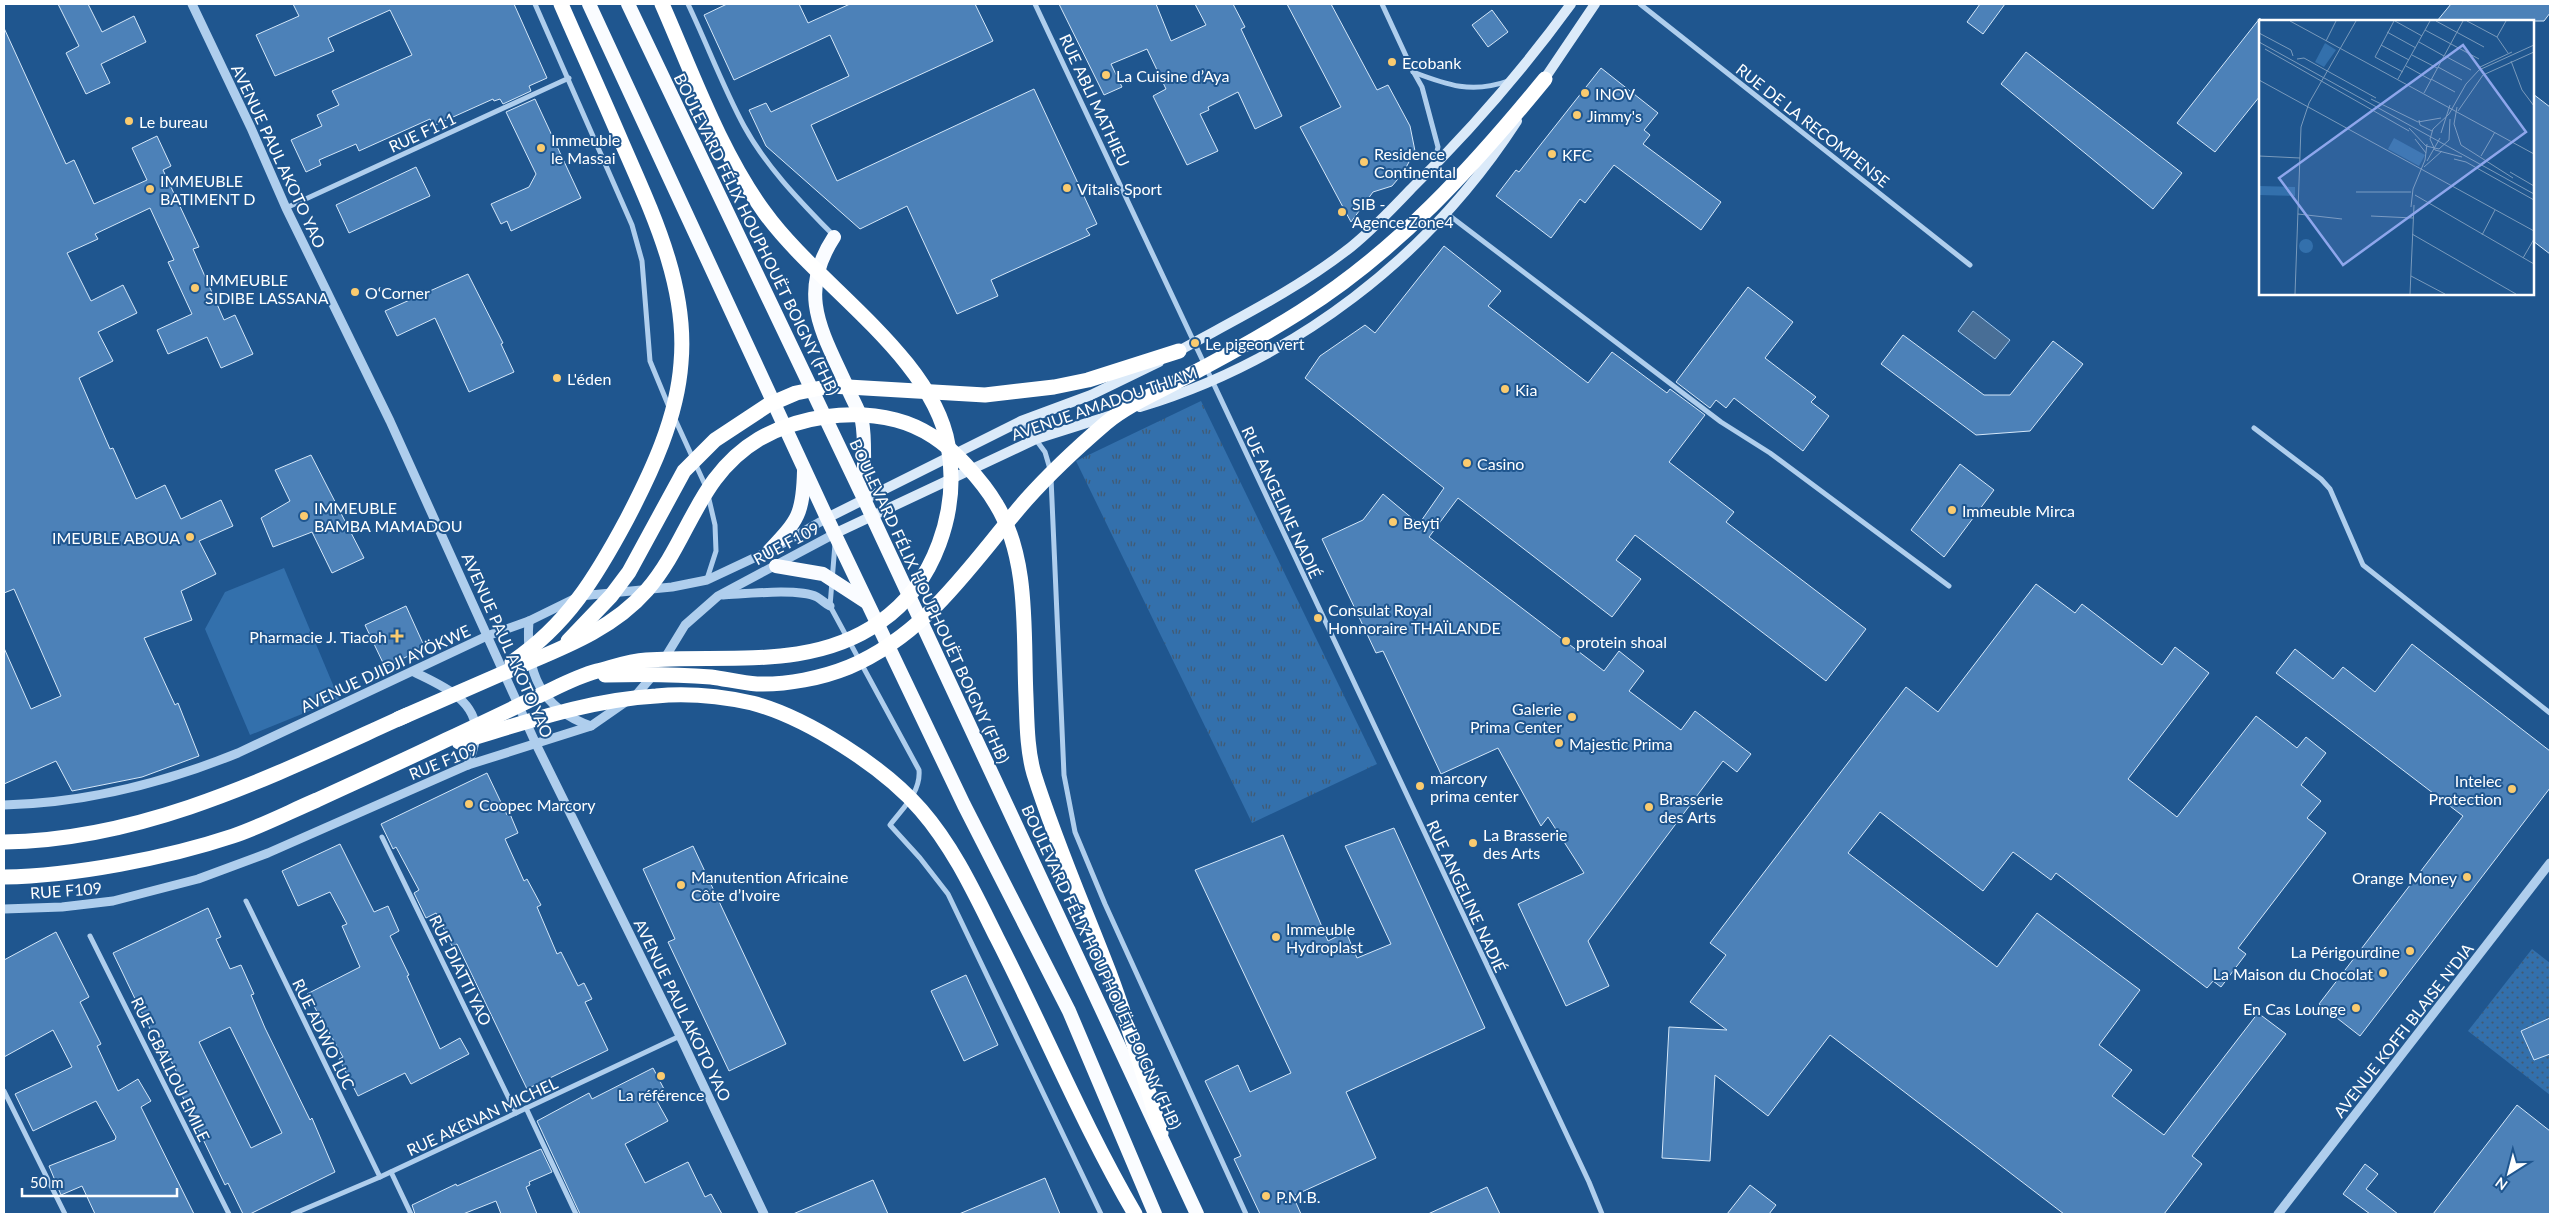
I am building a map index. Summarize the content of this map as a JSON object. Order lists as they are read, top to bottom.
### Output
{
  "streets": {
    "highway": ["BOULEVARD FÉLIX HOUPHOUËT BOIGNY (FHB)"],
    "main road": ["AVENUE AMADOU THIAM"],
    "street": [
      "RUE ABLI MATHIEU",
      "RUE DE LA RECOMPENSE",
      "RUE F111",
      "AVENUE PAUL AKOTO YAO",
      "RUE ANGELINE NADIÉ",
      "RUE F109",
      "AVENUE DJIDJI AYÖKWE",
      "RUE DIATTI YAO",
      "AVENUE KOFFI BLAISE N'DIA",
      "RUE ADWO LUC",
      "RUE GBALLOU EMILE",
      "RUE AKENAN MICHEL"
    ]
  },
  "crossings": [
    ["RUE ABLI MATHIEU", "AVENUE AMADOU THIAM"],
    ["RUE ABLI MATHIEU", "RUE ANGELINE NADIÉ"],
    ["RUE F111", "AVENUE PAUL AKOTO YAO"],
    ["AVENUE PAUL AKOTO YAO", "RUE F109"],
    ["AVENUE PAUL AKOTO YAO", "AVENUE DJIDJI AYÖKWE"],
    ["AVENUE PAUL AKOTO YAO", "RUE AKENAN MICHEL"],
    ["BOULEVARD FÉLIX HOUPHOUËT BOIGNY (FHB)", "AVENUE AMADOU THIAM"],
    ["AVENUE AMADOU THIAM", "RUE ANGELINE NADIÉ"],
    ["AVENUE AMADOU THIAM", "RUE F109"],
    ["AVENUE AMADOU THIAM", "AVENUE DJIDJI AYÖKWE"],
    ["RUE DIATTI YAO", "RUE AKENAN MICHEL"],
    ["RUE ADWO LUC", "RUE AKENAN MICHEL"]
  ],
  "places": {
    "other": [
      "Ecobank",
      "La Cuisine d’Aya",
      "INOV",
      "Jimmy's",
      "Le bureau",
      "Immeuble le Massai",
      "KFC",
      "Residence Continental",
      "Vitalis Sport",
      "IMMEUBLE BATIMENT D",
      "SIB - Agence Zone4",
      "IMMEUBLE SIDIBE LASSANA",
      "O‘Corner",
      "Le pigeon vert",
      "L'éden",
      "Kia",
      "Casino",
      "Immeuble Mirca",
      "IMMEUBLE BAMBA MAMADOU",
      "Beyti",
      "IMEUBLE ABOUA",
      "Consulat Royal Honnoraire THAÏLANDE",
      "protein shoal",
      "Galerie Prima Center",
      "Majestic Prima",
      "marcory prima center",
      "Intelec Protection",
      "Coopec Marcory",
      "Brasserie des Arts",
      "La Brasserie des Arts",
      "Orange Money",
      "Manutention Africaine Côte d’Ivoire",
      "Immeuble Hydroplast",
      "La Périgourdine",
      "La Maison du Chocolat",
      "En Cas Lounge",
      "La référence",
      "P.M.B."
    ],
    "health": ["Pharmacie J. Tiacoh"]
  },
  "scale_bar": "50 m",
  "north": "bottom left"
}
